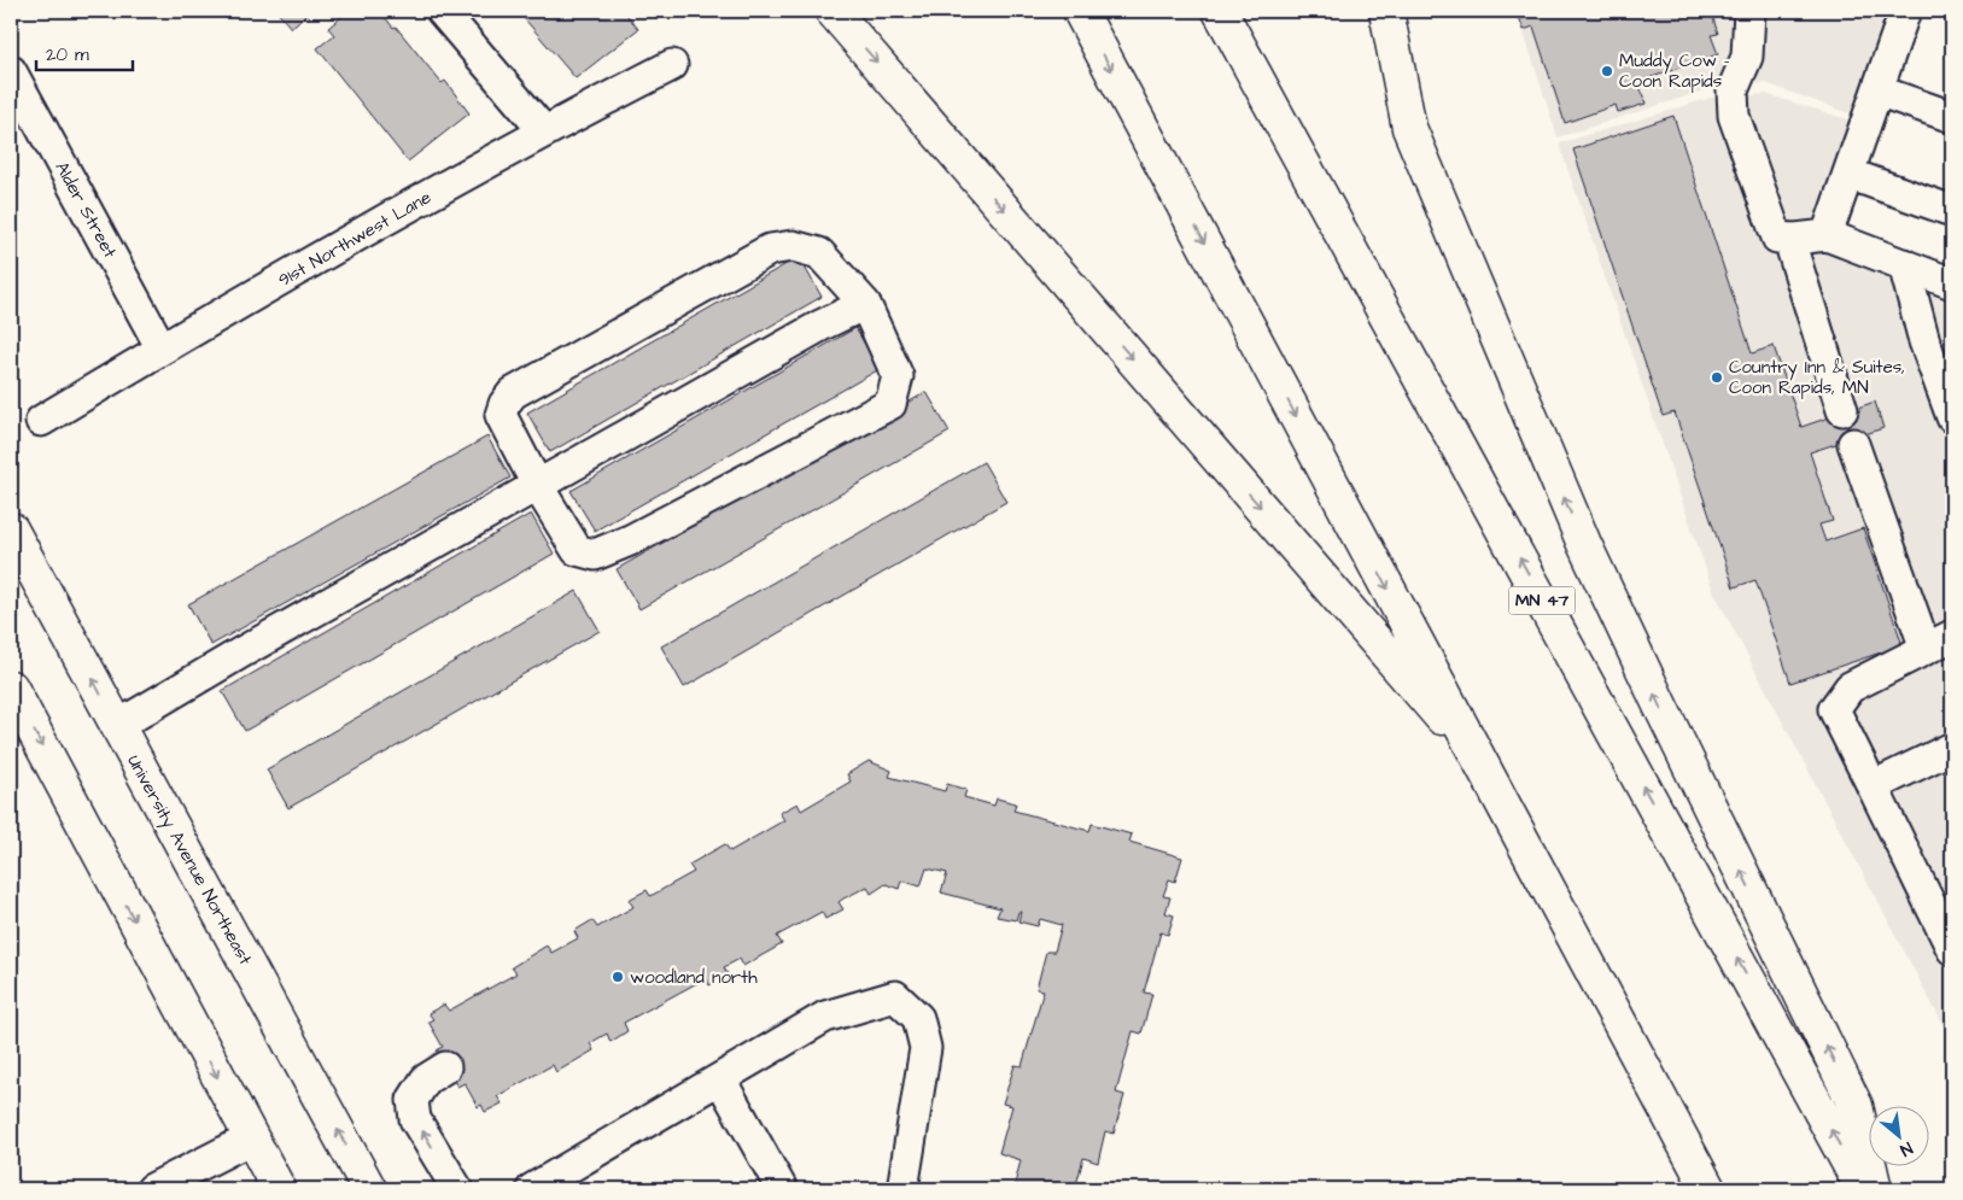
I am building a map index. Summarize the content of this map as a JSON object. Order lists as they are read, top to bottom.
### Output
{
  "streets": {
    "main road": ["MN 47", "University Avenue Northeast"],
    "street": ["Alder Street", "91st Northwest Lane"]
  },
  "crossings": [
    ["Alder Street", "91st Northwest Lane"]
  ],
  "places": ["Muddy Cow - Coon Rapids", "Country Inn & Suites, Coon Rapids, MN", "woodland north"],
  "scale_bar": "20 m",
  "north": "bottom right"
}
